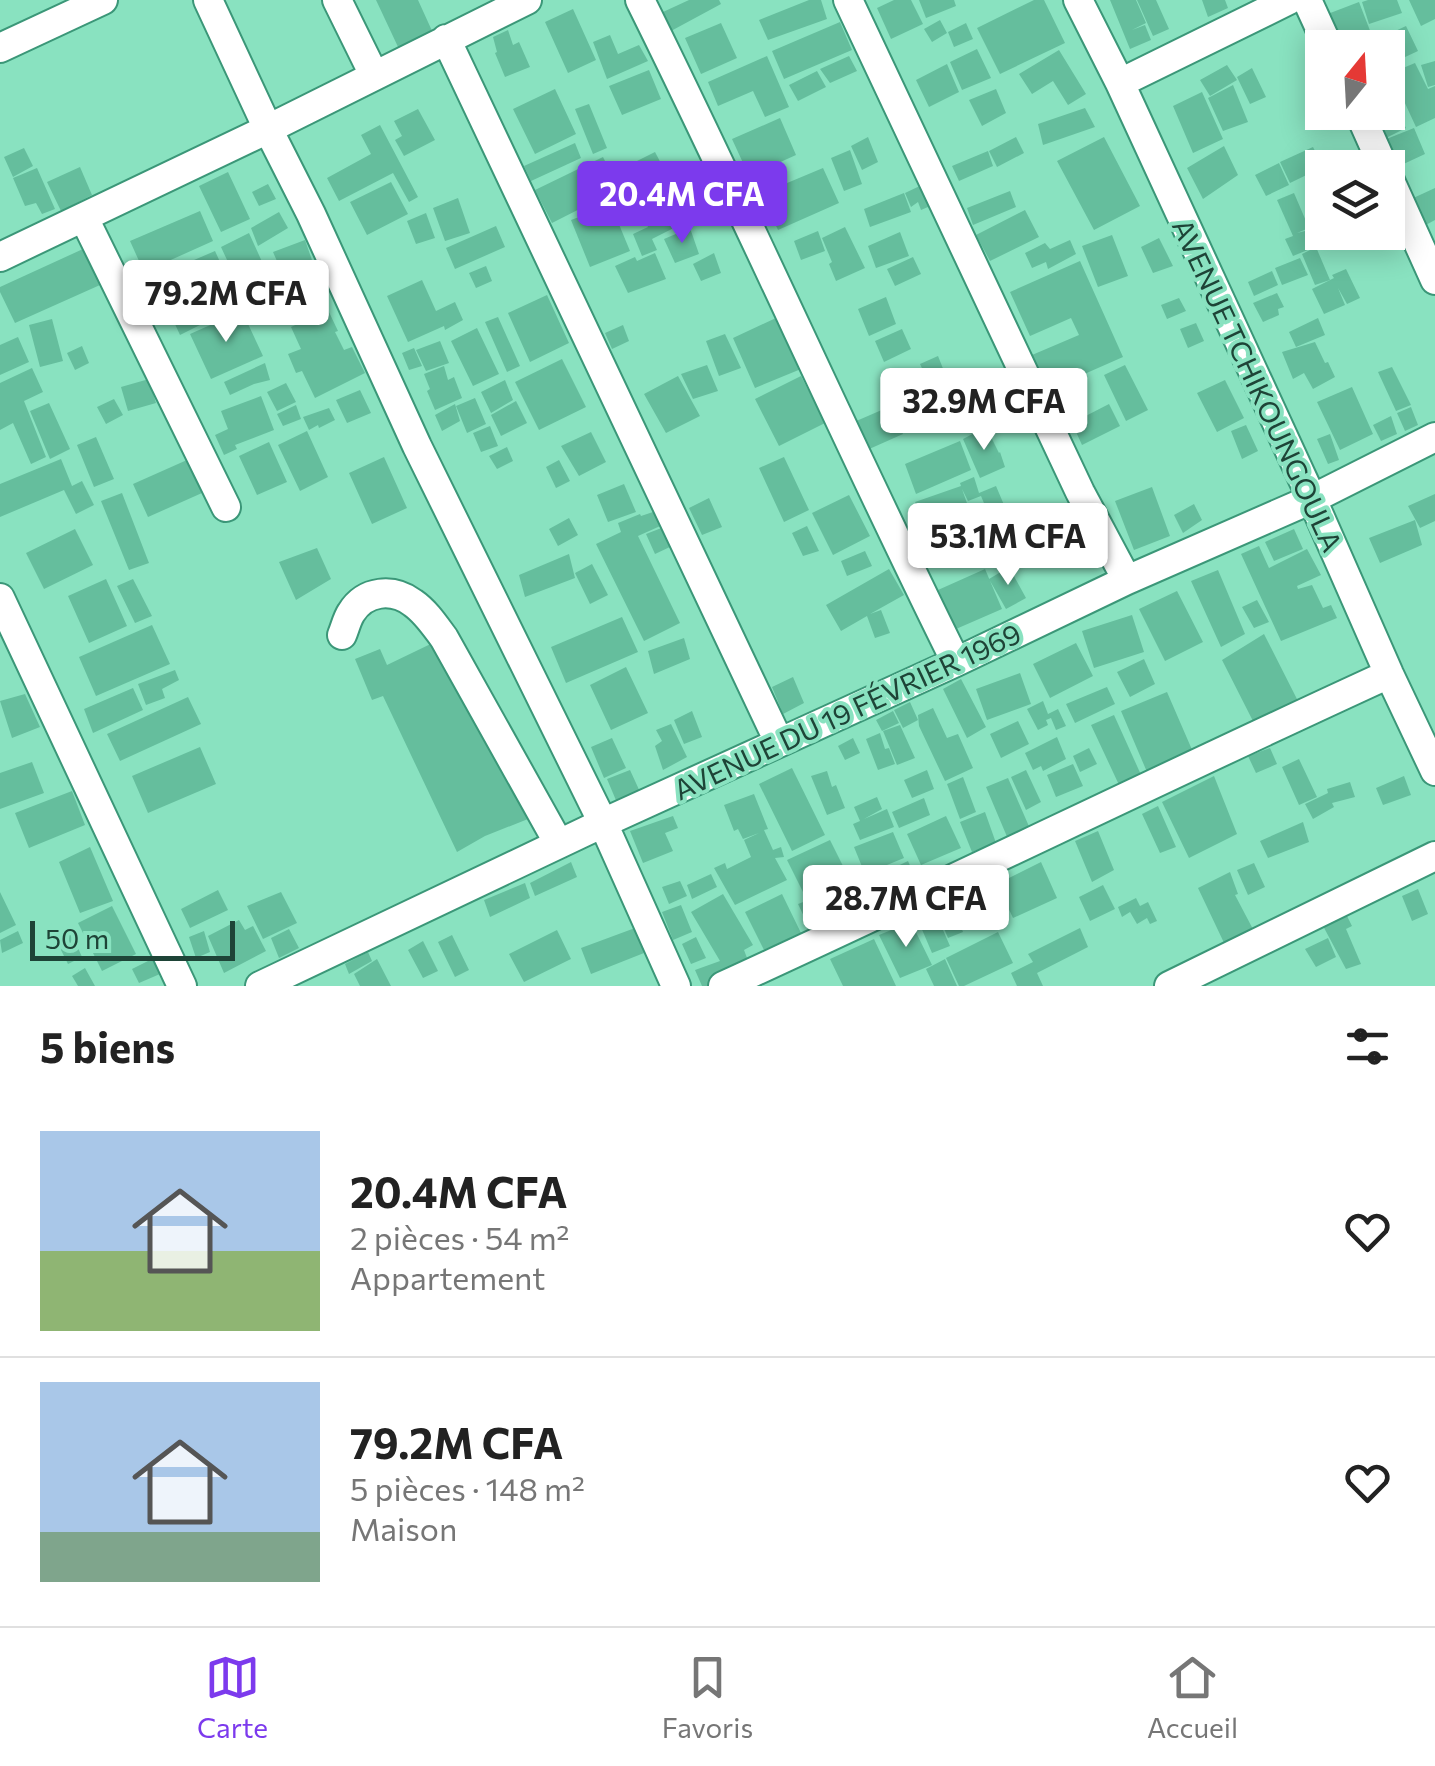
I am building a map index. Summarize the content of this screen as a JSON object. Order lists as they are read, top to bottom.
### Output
{
  "streets": {
    "street": ["AVENUE TCHIKOUNGOULA", "AVENUE DU 19 FÉVRIER 1969"]
  },
  "crossings": [
    ["AVENUE TCHIKOUNGOULA", "AVENUE DU 19 FÉVRIER 1969"]
  ],
  "scale_bar": "50 m",
  "north": "top",
  "page": {
    "price": [
      "20.4M CFA",
      "79.2M CFA",
      "32.9M CFA",
      "53.1M CFA",
      "28.7M CFA"
    ],
    "scale": "50 m",
    "heading": "5 biens",
    "list": [
      {
        "name": "20.4M CFA",
        "note": "2 pièces · 54 m² · Appartement"
      },
      {
        "name": "79.2M CFA",
        "note": "5 pièces · 148 m² · Maison"
      }
    ],
    "tabs": ["Carte", "Favoris", "Accueil"]
  }
}
